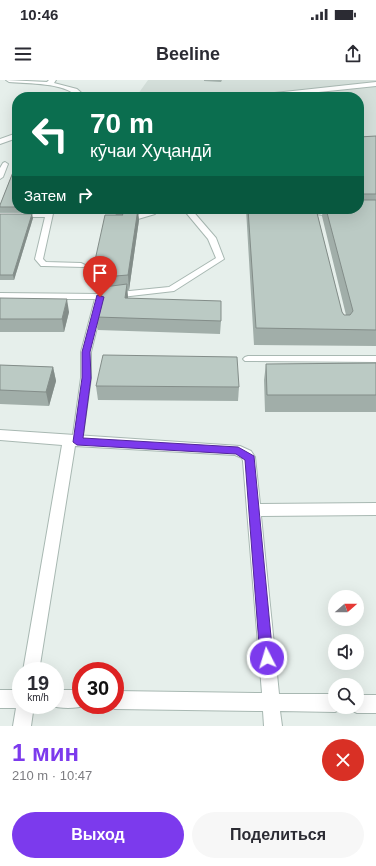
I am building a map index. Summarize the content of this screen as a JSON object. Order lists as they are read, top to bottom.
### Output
{
  "north": "right",
  "page": {
    "status": "10:46",
    "header": "Beeline",
    "turn": ["70 m", "кӯчаи Хуҷандӣ"],
    "then": "Затем",
    "speed": "19 km/h",
    "limit": "30",
    "heading": ["1 мин", "210 m · 10:47"],
    "buttons": ["Выход", "Поделиться"]
  }
}
